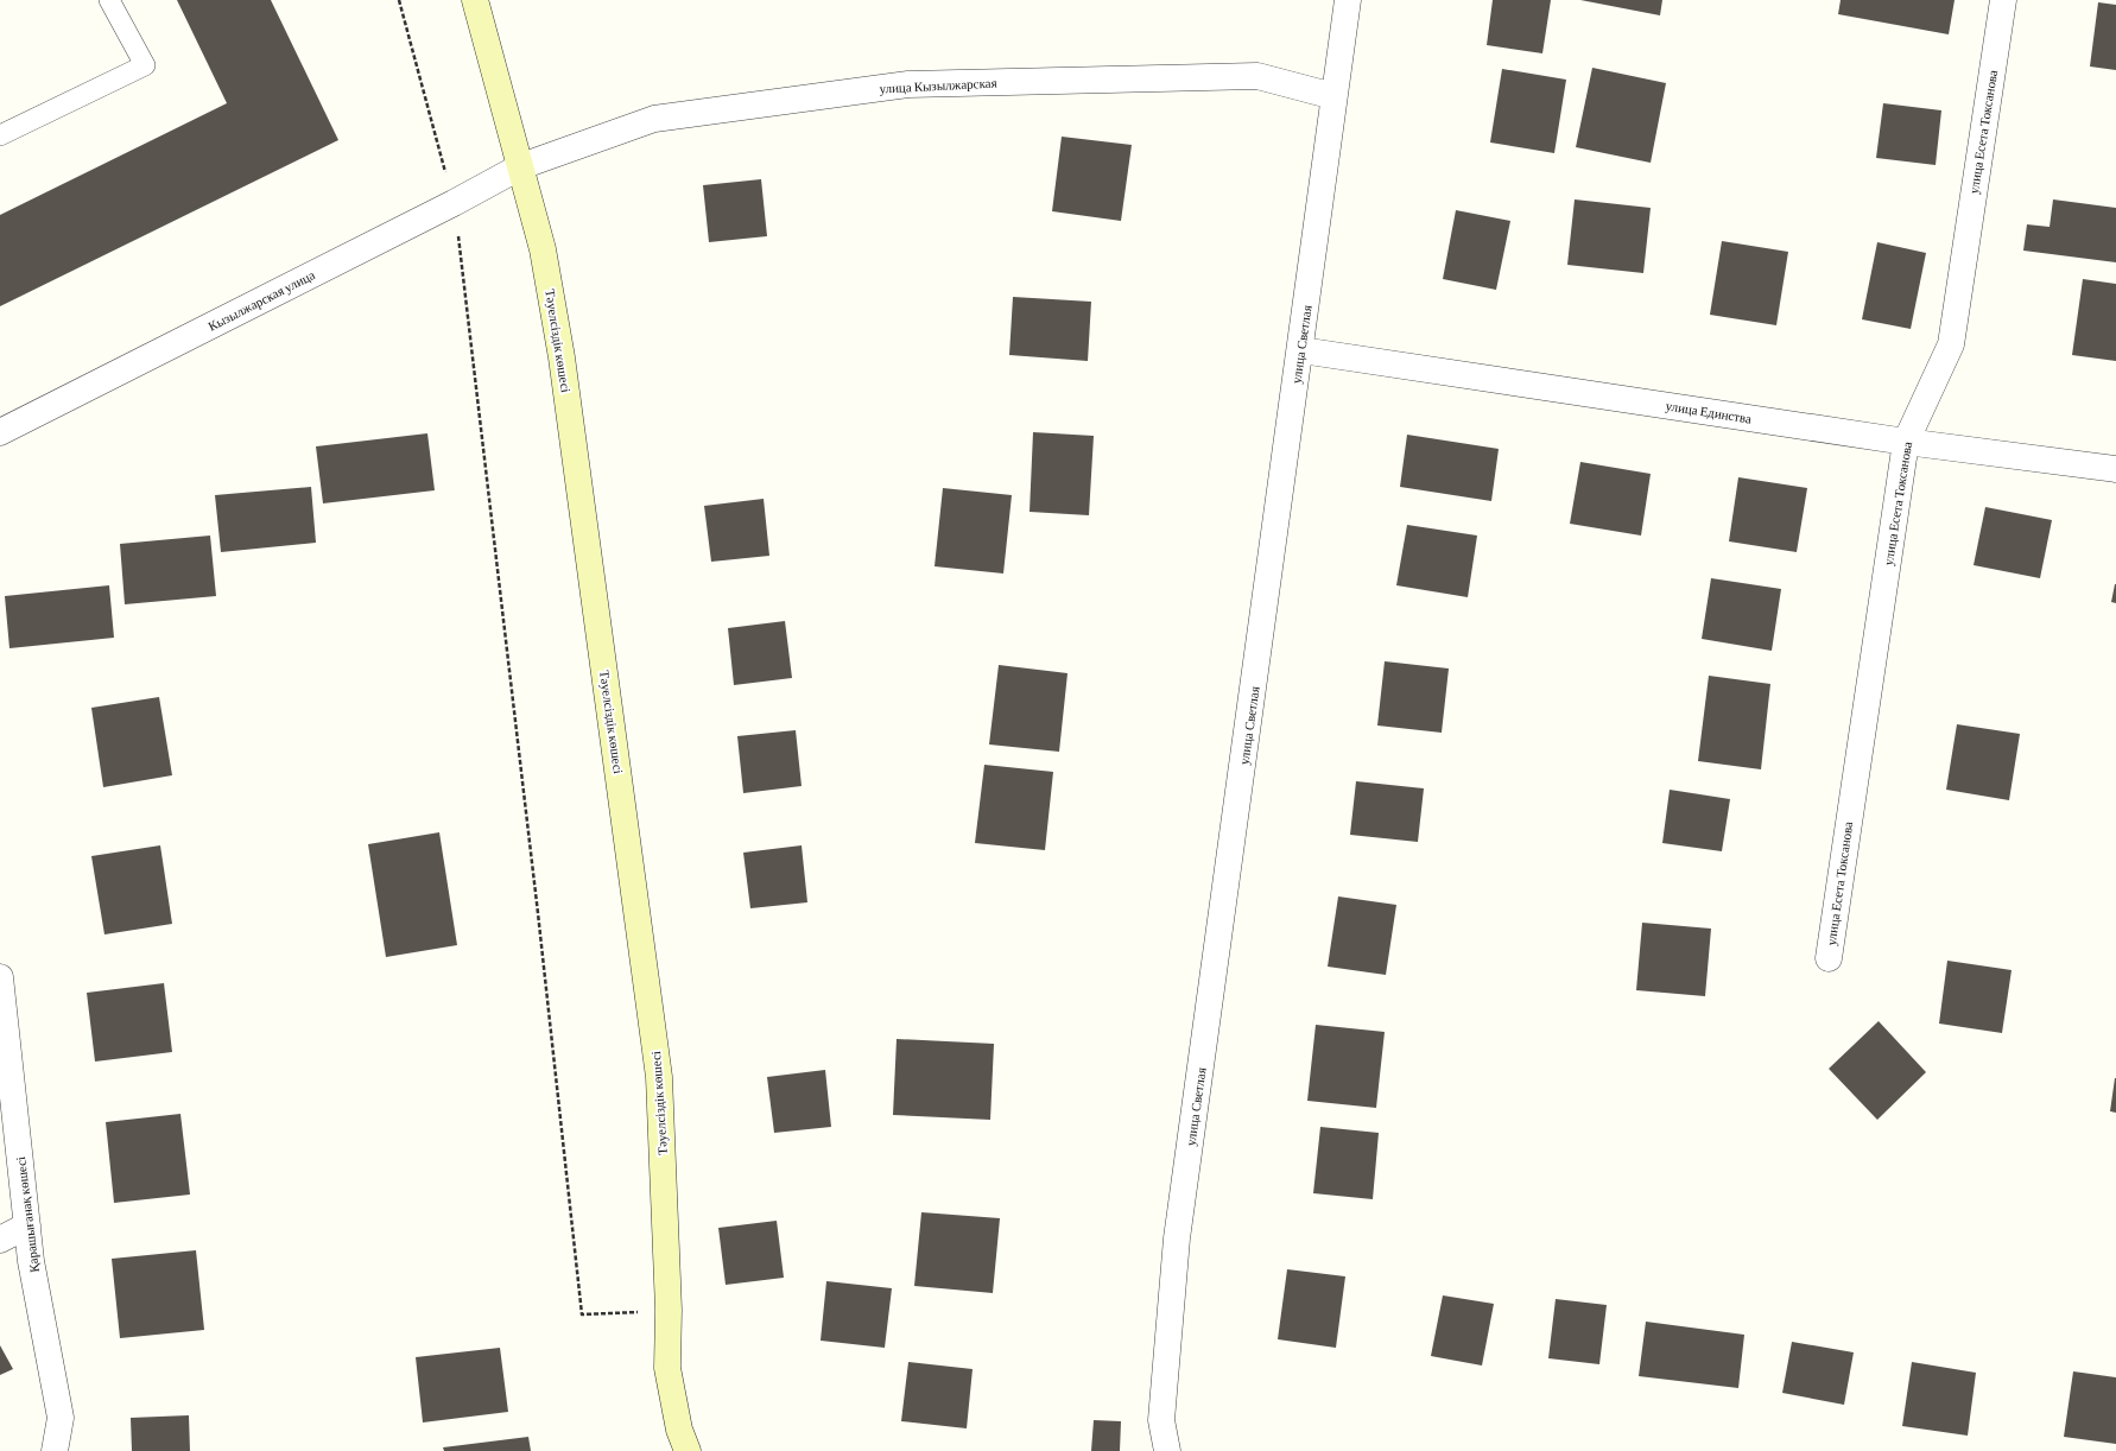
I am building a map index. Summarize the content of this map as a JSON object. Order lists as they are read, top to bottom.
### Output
{
  "streets": {
    "main road": ["Тәуелсіздік көшесі"],
    "street": [
      "улица Кызылжарская",
      "улица Есета Токсанова",
      "Кызылжарская улица",
      "улица Светлая",
      "улица Единства",
      "Қарашығанақ көшесі"
    ]
  },
  "crossings": [
    ["улица Кызылжарская", "Кызылжарская улица"],
    ["улица Кызылжарская", "Тәуелсіздік көшесі"],
    ["улица Кызылжарская", "улица Светлая"],
    ["улица Есета Токсанова", "улица Единства"],
    ["Кызылжарская улица", "Тәуелсіздік көшесі"],
    ["улица Светлая", "улица Единства"]
  ]
}
